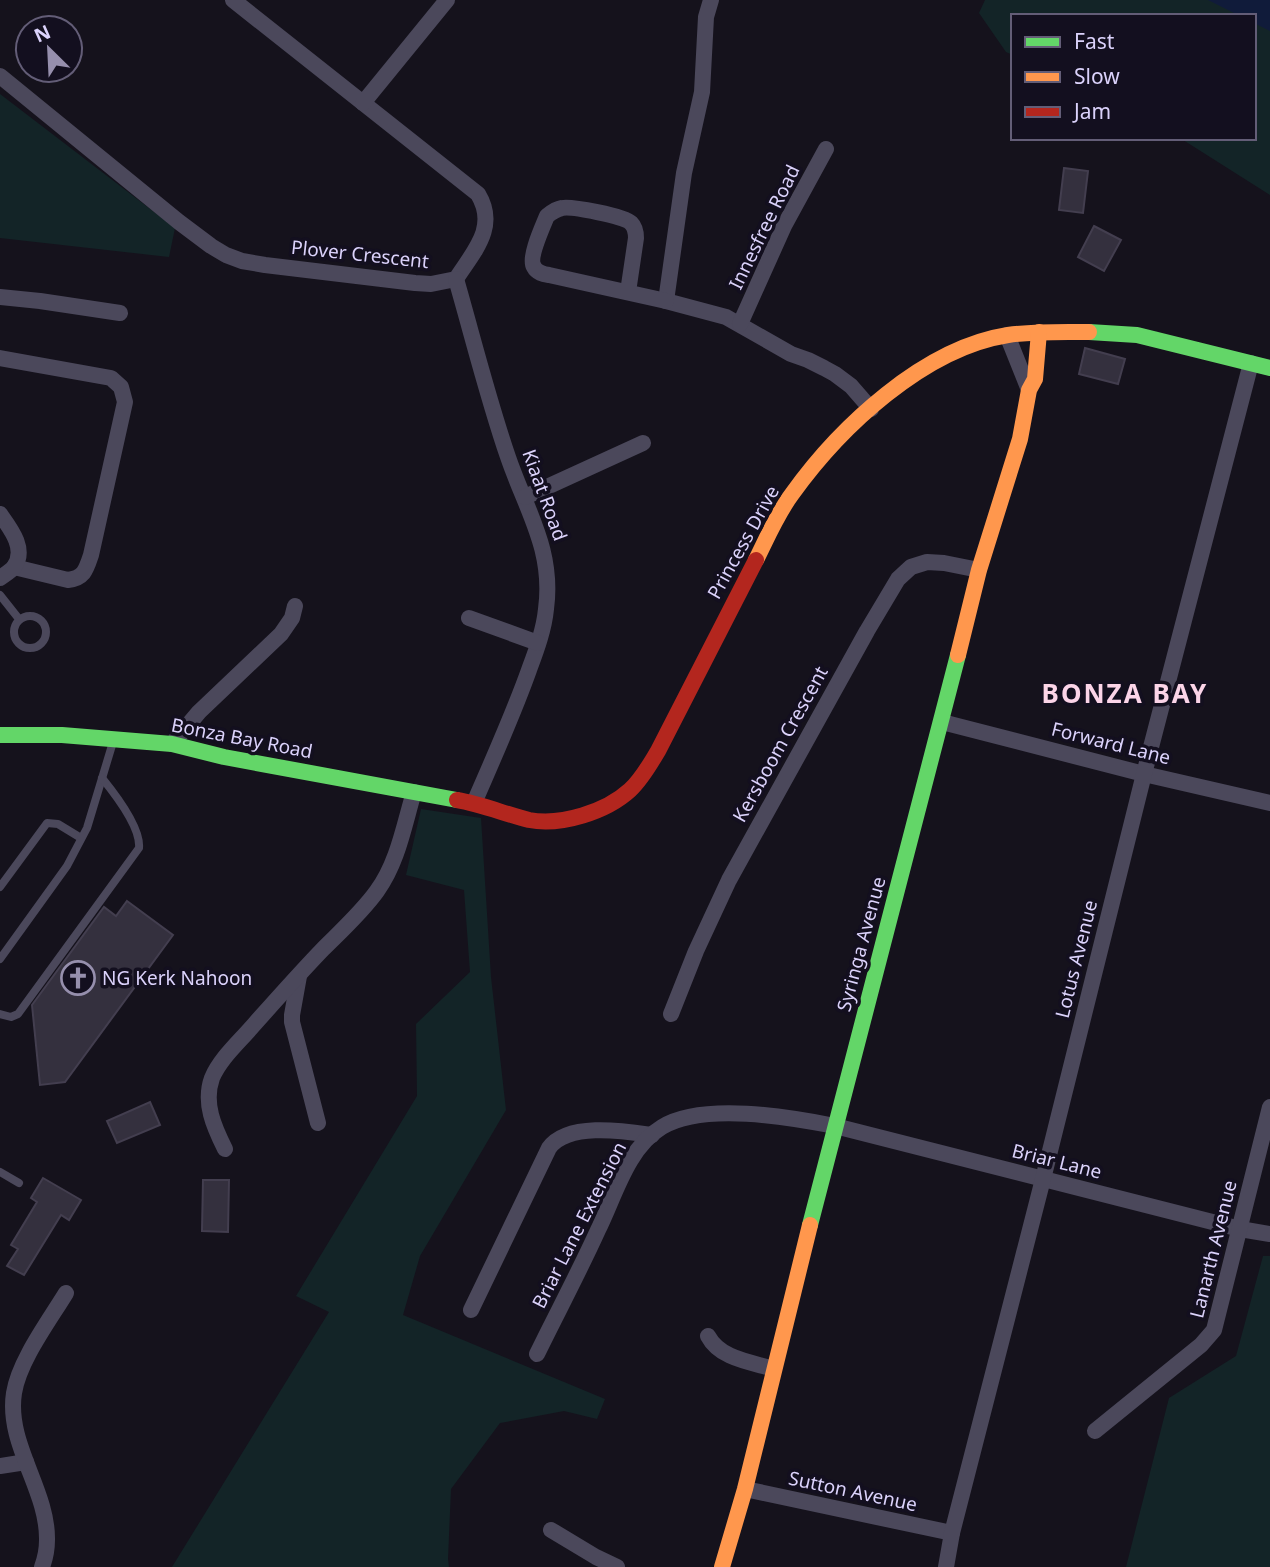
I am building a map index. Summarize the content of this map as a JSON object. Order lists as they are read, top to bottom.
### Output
{
  "streets": {
    "street": [
      "Innesfree Road",
      "Plover Crescent",
      "Kiaat Road",
      "Princess Drive",
      "Bonza Bay Road",
      "Forward Lane",
      "Kersboom Crescent",
      "Syringa Avenue",
      "Lotus Avenue",
      "Briar Lane",
      "Briar Lane Extension",
      "Lanarth Avenue",
      "Sutton Avenue"
    ]
  },
  "crossings": [
    ["Plover Crescent", "Kiaat Road"],
    ["Kiaat Road", "Princess Drive"],
    ["Kiaat Road", "Bonza Bay Road"],
    ["Princess Drive", "Bonza Bay Road"],
    ["Princess Drive", "Syringa Avenue"],
    ["Princess Drive", "Lotus Avenue"],
    ["Forward Lane", "Syringa Avenue"],
    ["Forward Lane", "Lotus Avenue"],
    ["Kersboom Crescent", "Syringa Avenue"],
    ["Syringa Avenue", "Briar Lane"],
    ["Syringa Avenue", "Briar Lane Extension"],
    ["Syringa Avenue", "Sutton Avenue"],
    ["Lotus Avenue", "Briar Lane"],
    ["Lotus Avenue", "Sutton Avenue"],
    ["Briar Lane", "Briar Lane Extension"],
    ["Briar Lane", "Lanarth Avenue"]
  ],
  "districts": ["BONZA BAY"],
  "places": {
    "church": ["NG Kerk Nahoon"]
  },
  "legend": ["Fast", "Slow", "Jam"],
  "north": "top left"
}
